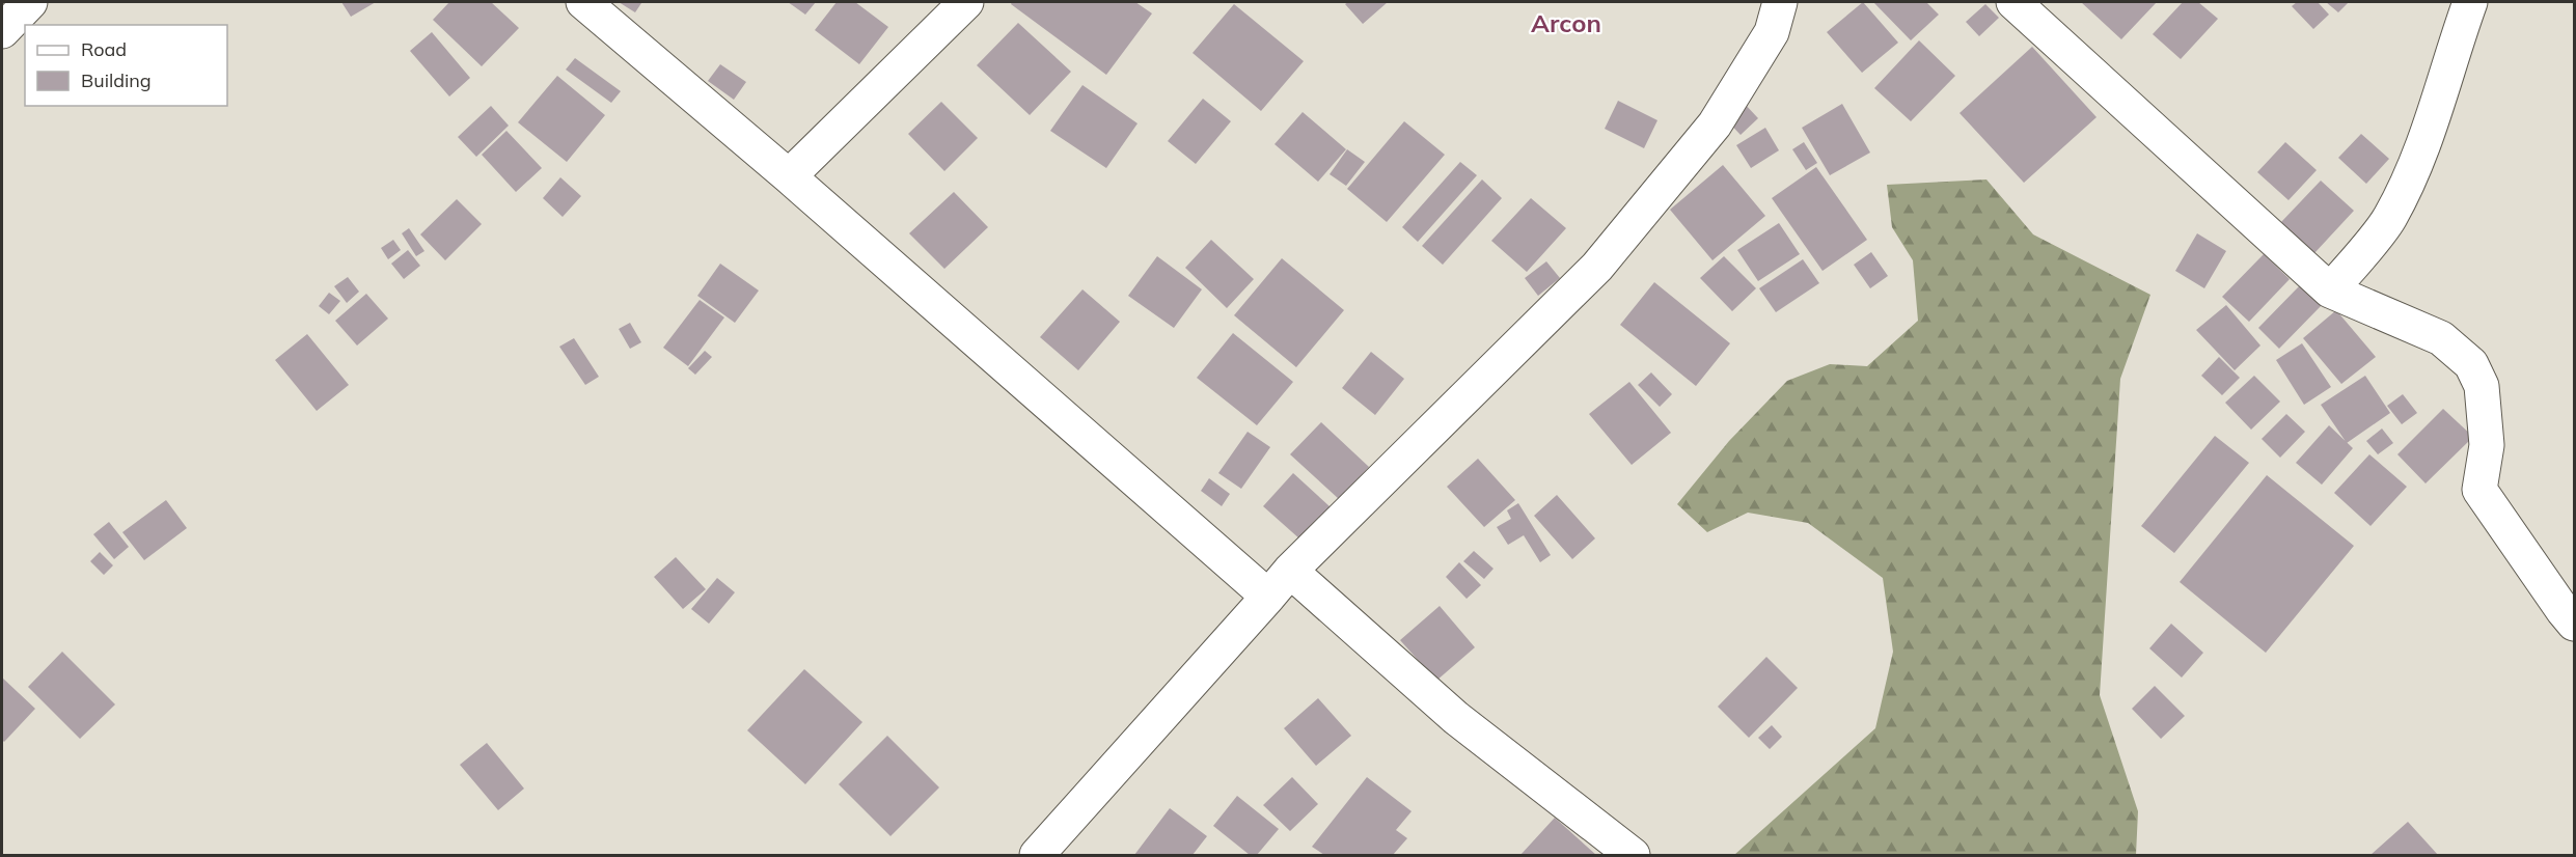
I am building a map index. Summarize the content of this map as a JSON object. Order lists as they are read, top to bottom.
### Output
{
  "districts": ["Arcon"],
  "legend": ["Road", "Building"]
}
